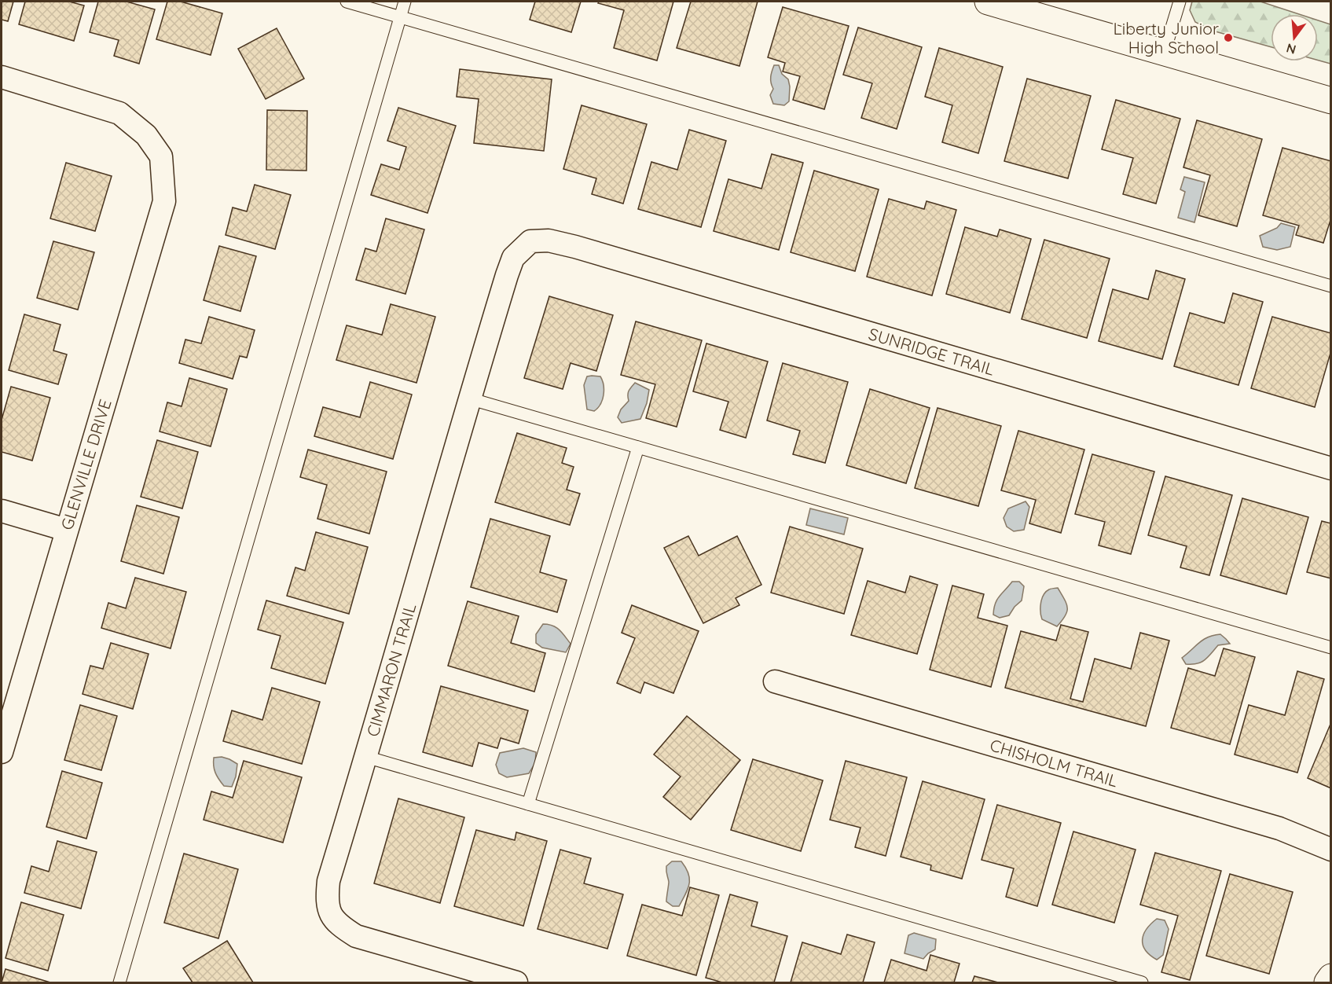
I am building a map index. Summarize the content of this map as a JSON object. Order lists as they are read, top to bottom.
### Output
{
  "streets": {
    "street": [
      "SUNRIDGE TRAIL",
      "GLENVILLE DRIVE",
      "CIMMARON TRAIL",
      "CHISHOLM TRAIL"
    ]
  },
  "crossings": [
    ["SUNRIDGE TRAIL", "CIMMARON TRAIL"]
  ],
  "places": ["Liberty Junior High School"],
  "north": "bottom"
}
